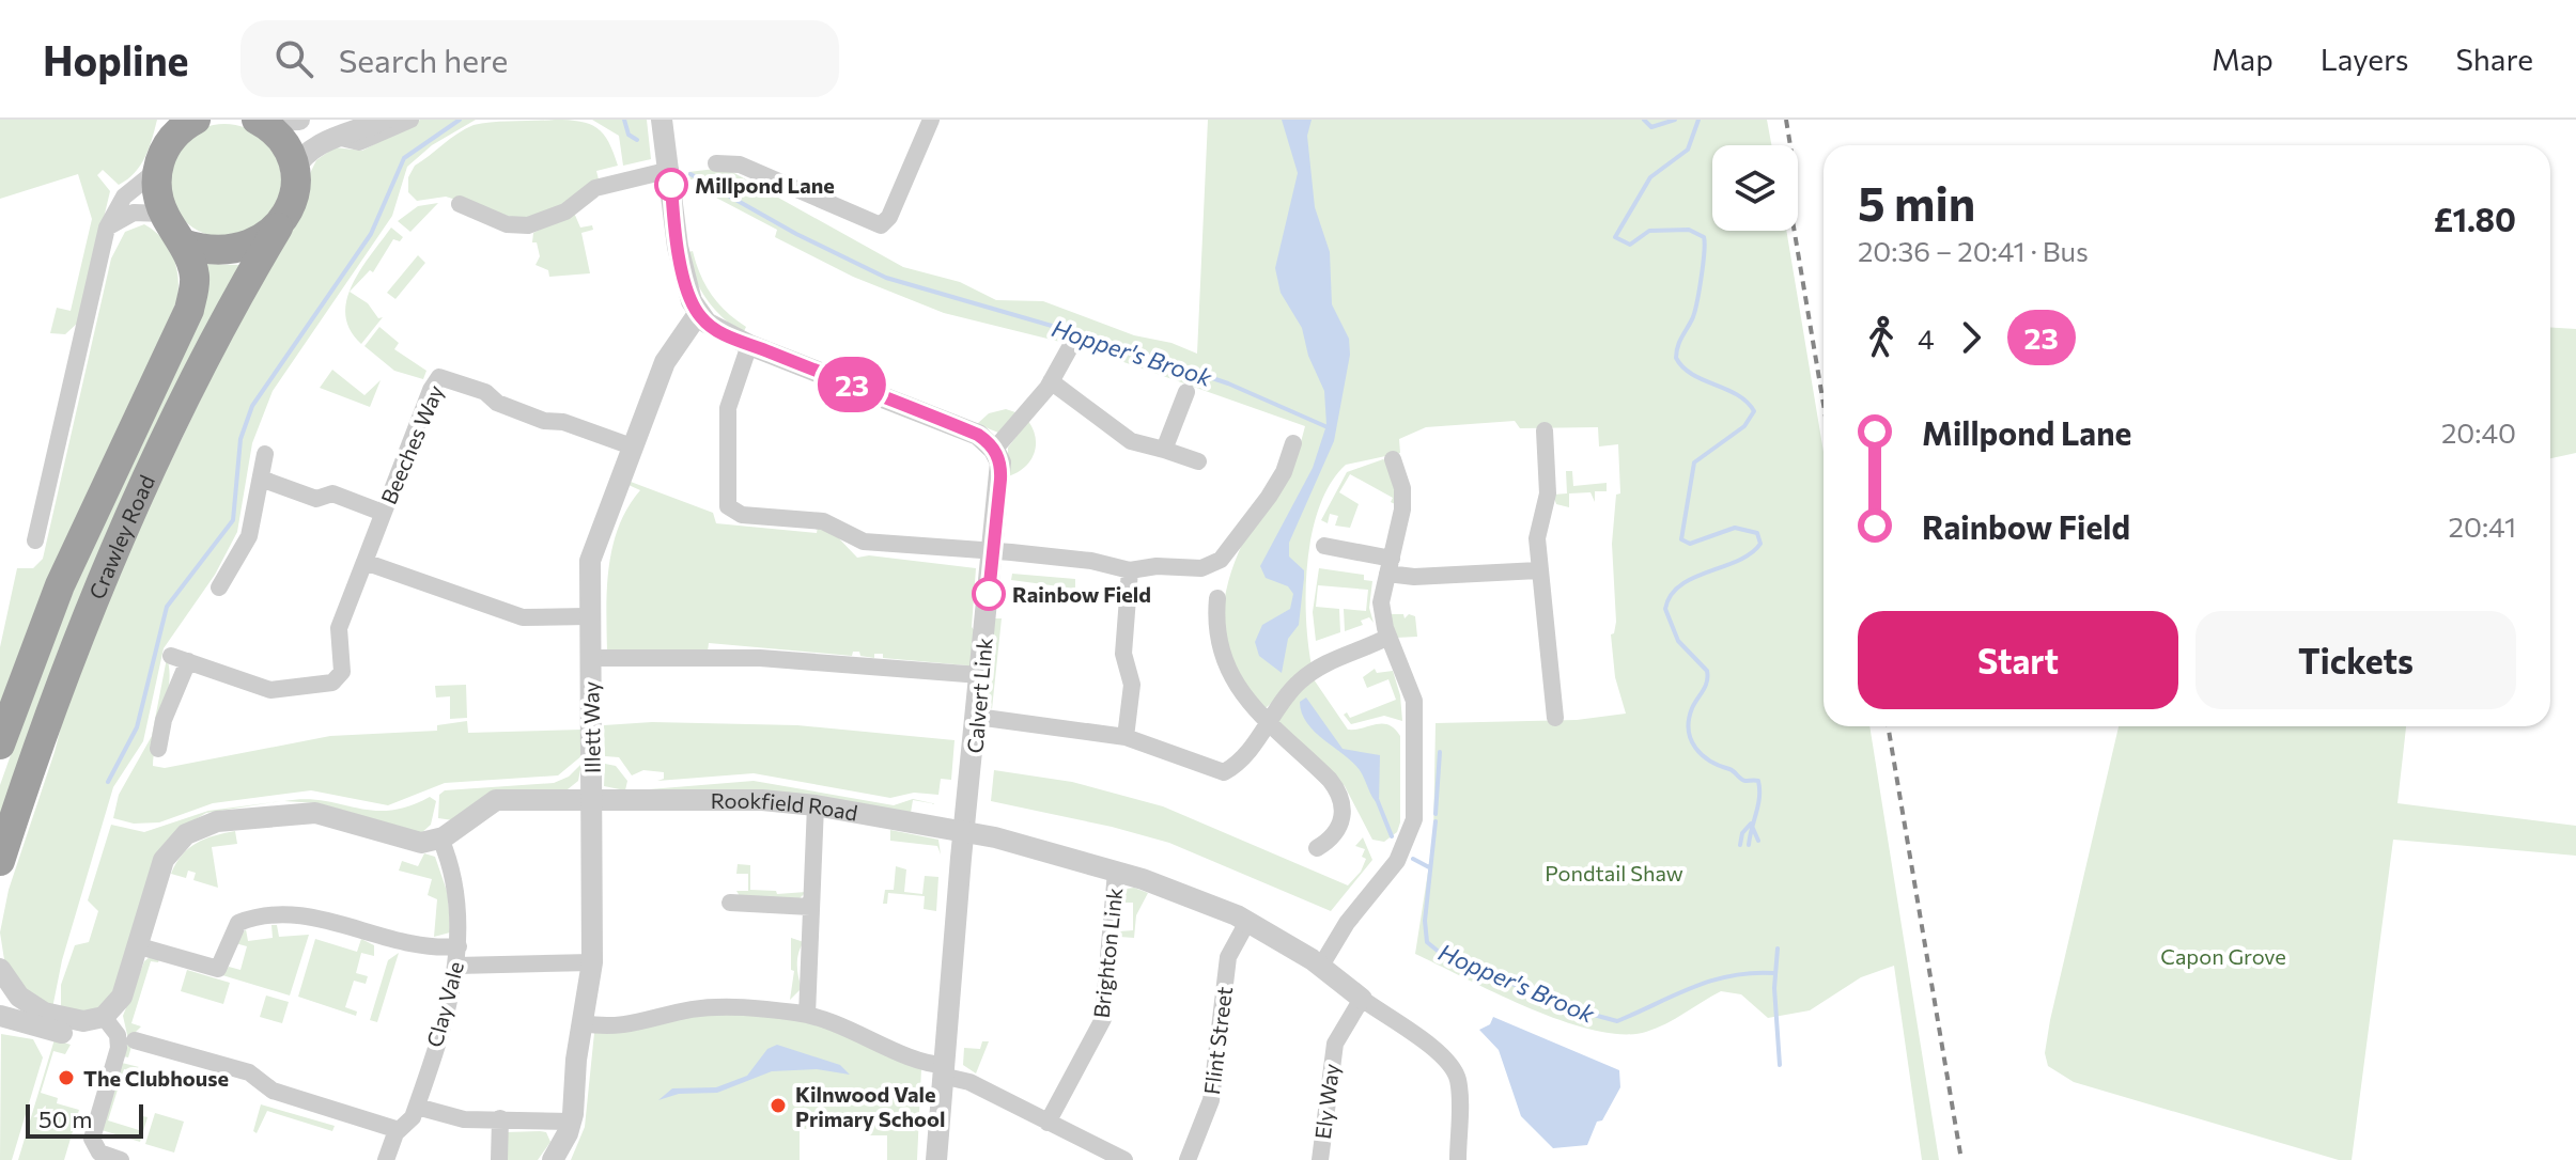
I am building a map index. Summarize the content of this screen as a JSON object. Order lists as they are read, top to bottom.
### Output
{
  "streets": {
    "highway": ["Crawley Road"],
    "street": [
      "Beeches Way",
      "Calvert Link",
      "Illett Way",
      "Rookfield Road",
      "Brighton Link",
      "Clay Vale",
      "Flint Street",
      "Ely Way"
    ]
  },
  "crossings": [
    ["Beeches Way", "Illett Way"],
    ["Calvert Link", "Rookfield Road"],
    ["Illett Way", "Rookfield Road"],
    ["Rookfield Road", "Brighton Link"],
    ["Rookfield Road", "Clay Vale"],
    ["Rookfield Road", "Flint Street"],
    ["Rookfield Road", "Ely Way"]
  ],
  "water": ["Hopper's Brook"],
  "parks": ["Pondtail Shaw", "Capon Grove"],
  "places": [
    "Millpond Lane",
    "Rainbow Field",
    "The Clubhouse",
    "Kilnwood Vale Primary School"
  ],
  "lines": ["bus line 23"],
  "scale_bar": "50 m",
  "page": {
    "header": "Hopline",
    "search": "Search here",
    "nav": ["Map", "Layers", "Share"],
    "on_map": "23",
    "heading": ["5 min", "20:36 – 20:41 · Bus", "£1.80"],
    "legs": ["4", "23"],
    "list": [
      {
        "name": "Millpond Lane",
        "value": "20:40"
      },
      {
        "name": "Rainbow Field",
        "value": "20:41"
      }
    ],
    "buttons": ["Start", "Tickets"],
    "scale": "50 m"
  }
}
